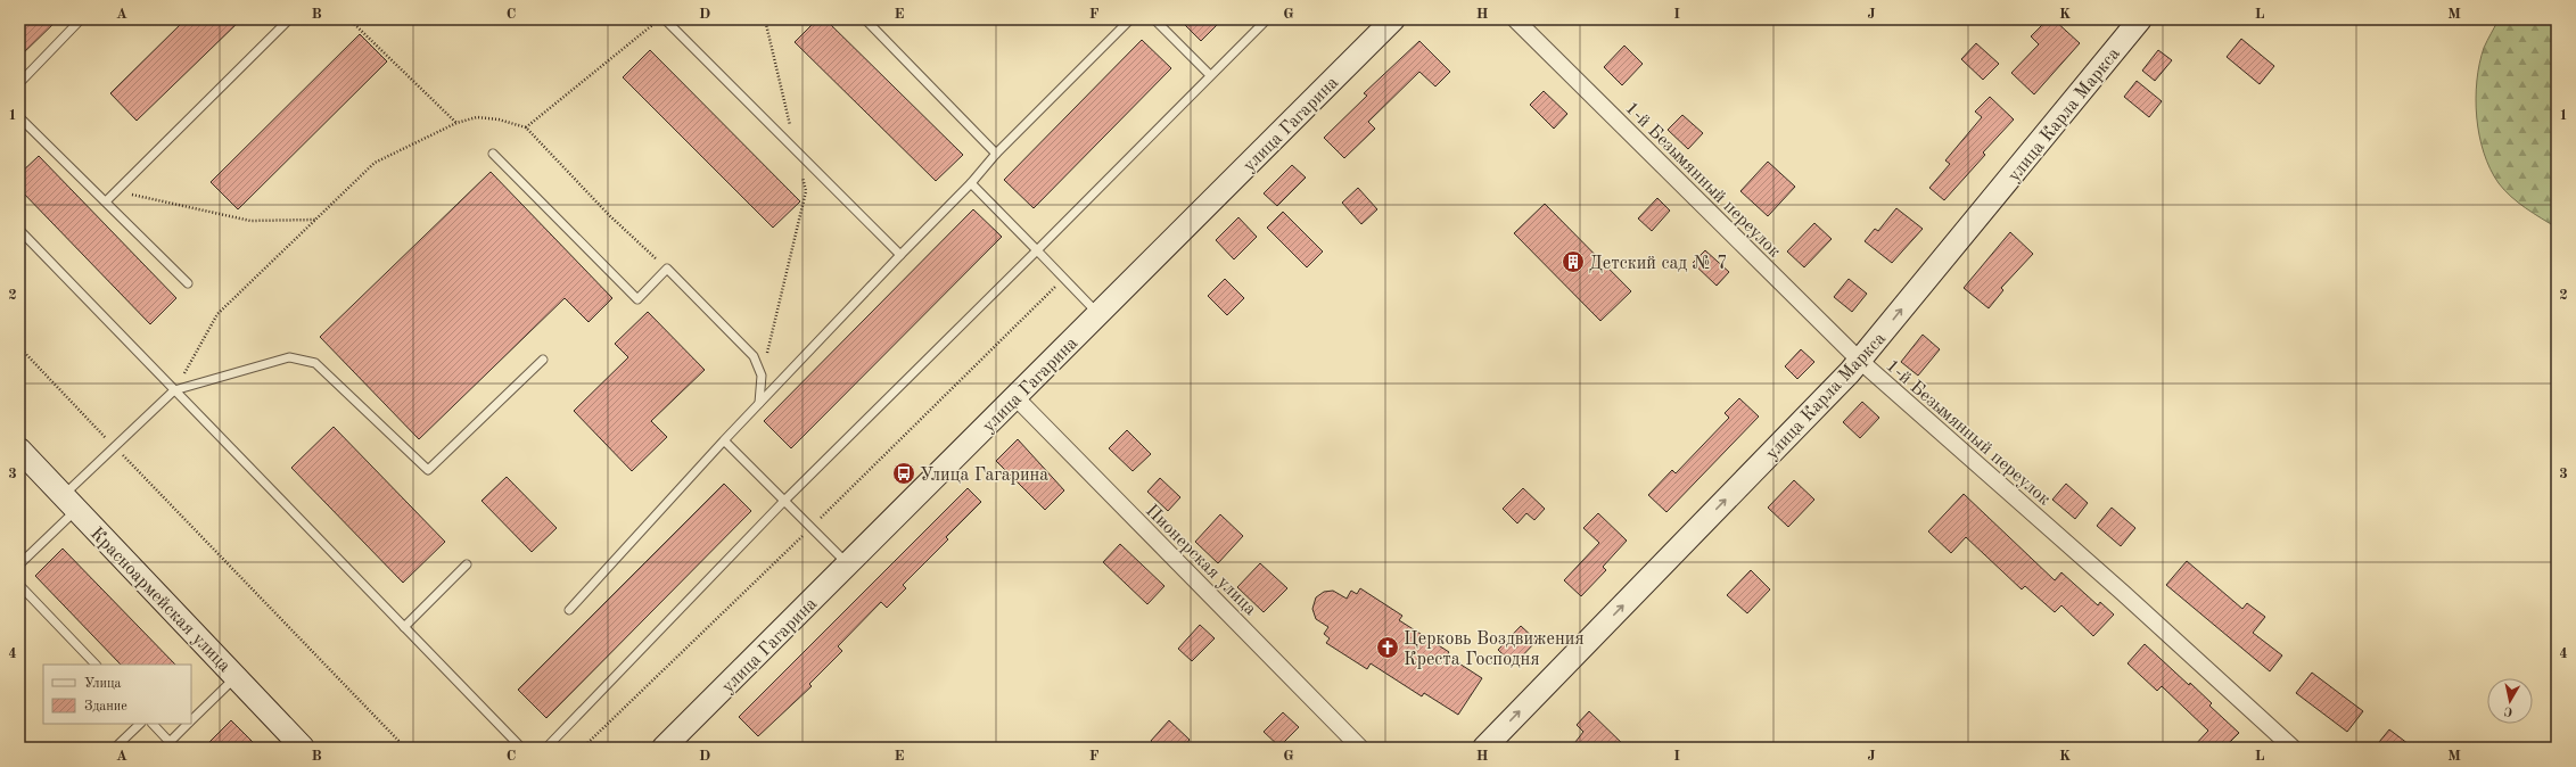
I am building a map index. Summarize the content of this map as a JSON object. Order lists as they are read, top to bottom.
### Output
{
  "streets": {
    "main road": ["улица Карла Маркса", "улица Гагарина", "Красноармейская улица"],
    "street": ["1-й Безымянный переулок", "Пионерская улица"]
  },
  "crossings": [
    ["улица Карла Маркса", "1-й Безымянный переулок"],
    ["улица Гагарина", "Пионерская улица"]
  ],
  "one_way": ["улица Карла Маркса"],
  "places": {
    "building": ["Детский сад № 7"],
    "bus stop": ["Улица Гагарина"],
    "church": ["Церковь Воздвижения Креста Господня"]
  },
  "legend": ["Улица", "Здание"],
  "north": "bottom",
  "grid": {
    "columns": [
      "A",
      "B",
      "C",
      "D",
      "E",
      "F",
      "G",
      "H",
      "I",
      "J",
      "K",
      "L",
      "M"
    ],
    "rows": [
      "1",
      "2",
      "3",
      "4"
    ]
  }
}
